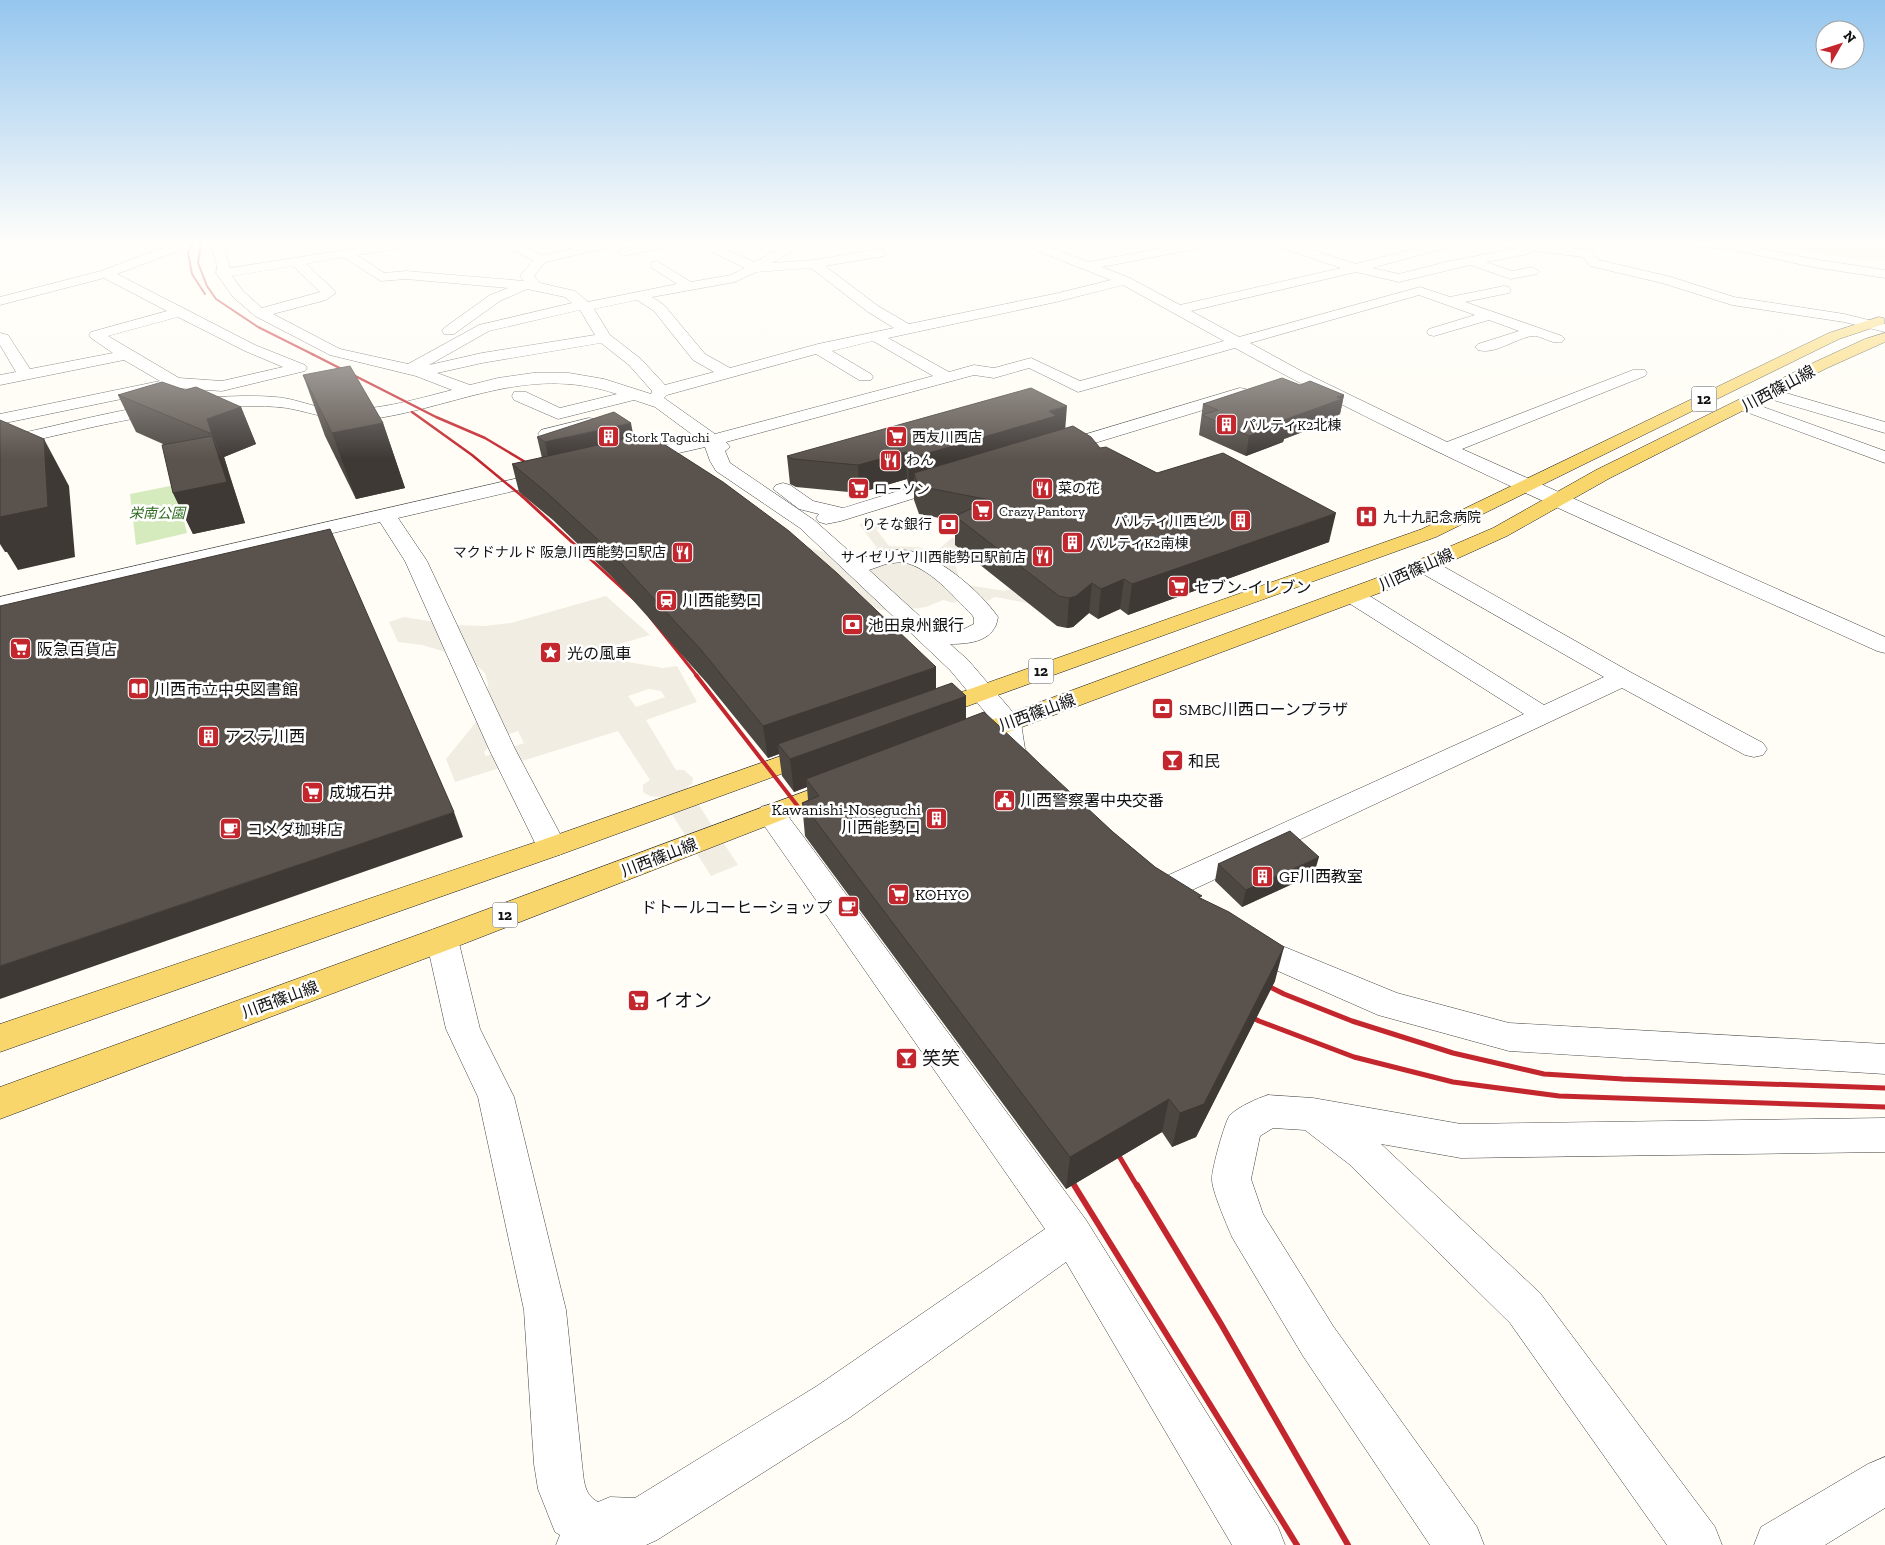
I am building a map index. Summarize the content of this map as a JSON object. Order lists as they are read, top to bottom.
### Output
{
  "streets": {
    "main road": ["川西篠山線", "12"]
  },
  "parks": ["栄南公園"],
  "places": {
    "building": [
      "パルティK2北棟",
      "Stork Taguchi",
      "パルティ川西ビル",
      "パルティK2南棟",
      "アステ川西",
      "Kawanishi-Noseguchi 川西能勢口",
      "GF川西教室"
    ],
    "supermarket": [
      "西友川西店",
      "ローソン",
      "Crazy Pantory",
      "セブン-イレブン",
      "阪急百貨店",
      "成城石井",
      "KOHYO",
      "イオン"
    ],
    "restaurant": [
      "わん",
      "菜の花",
      "マクドナルド 阪急川西能勢口駅店",
      "サイゼリヤ 川西能勢口駅前店"
    ],
    "hospital": ["九十九記念病院"],
    "bank": ["りそな銀行", "池田泉州銀行", "SMBC川西ローンプラザ"],
    "station": ["川西能勢口"],
    "place": ["光の風車"],
    "library": ["川西市立中央図書館"],
    "bar": ["和民", "笑笑"],
    "public building": ["川西警察署中央交番"],
    "cafe": ["コメダ珈琲店", "ドトールコーヒーショップ"]
  },
  "north": "top right"
}
